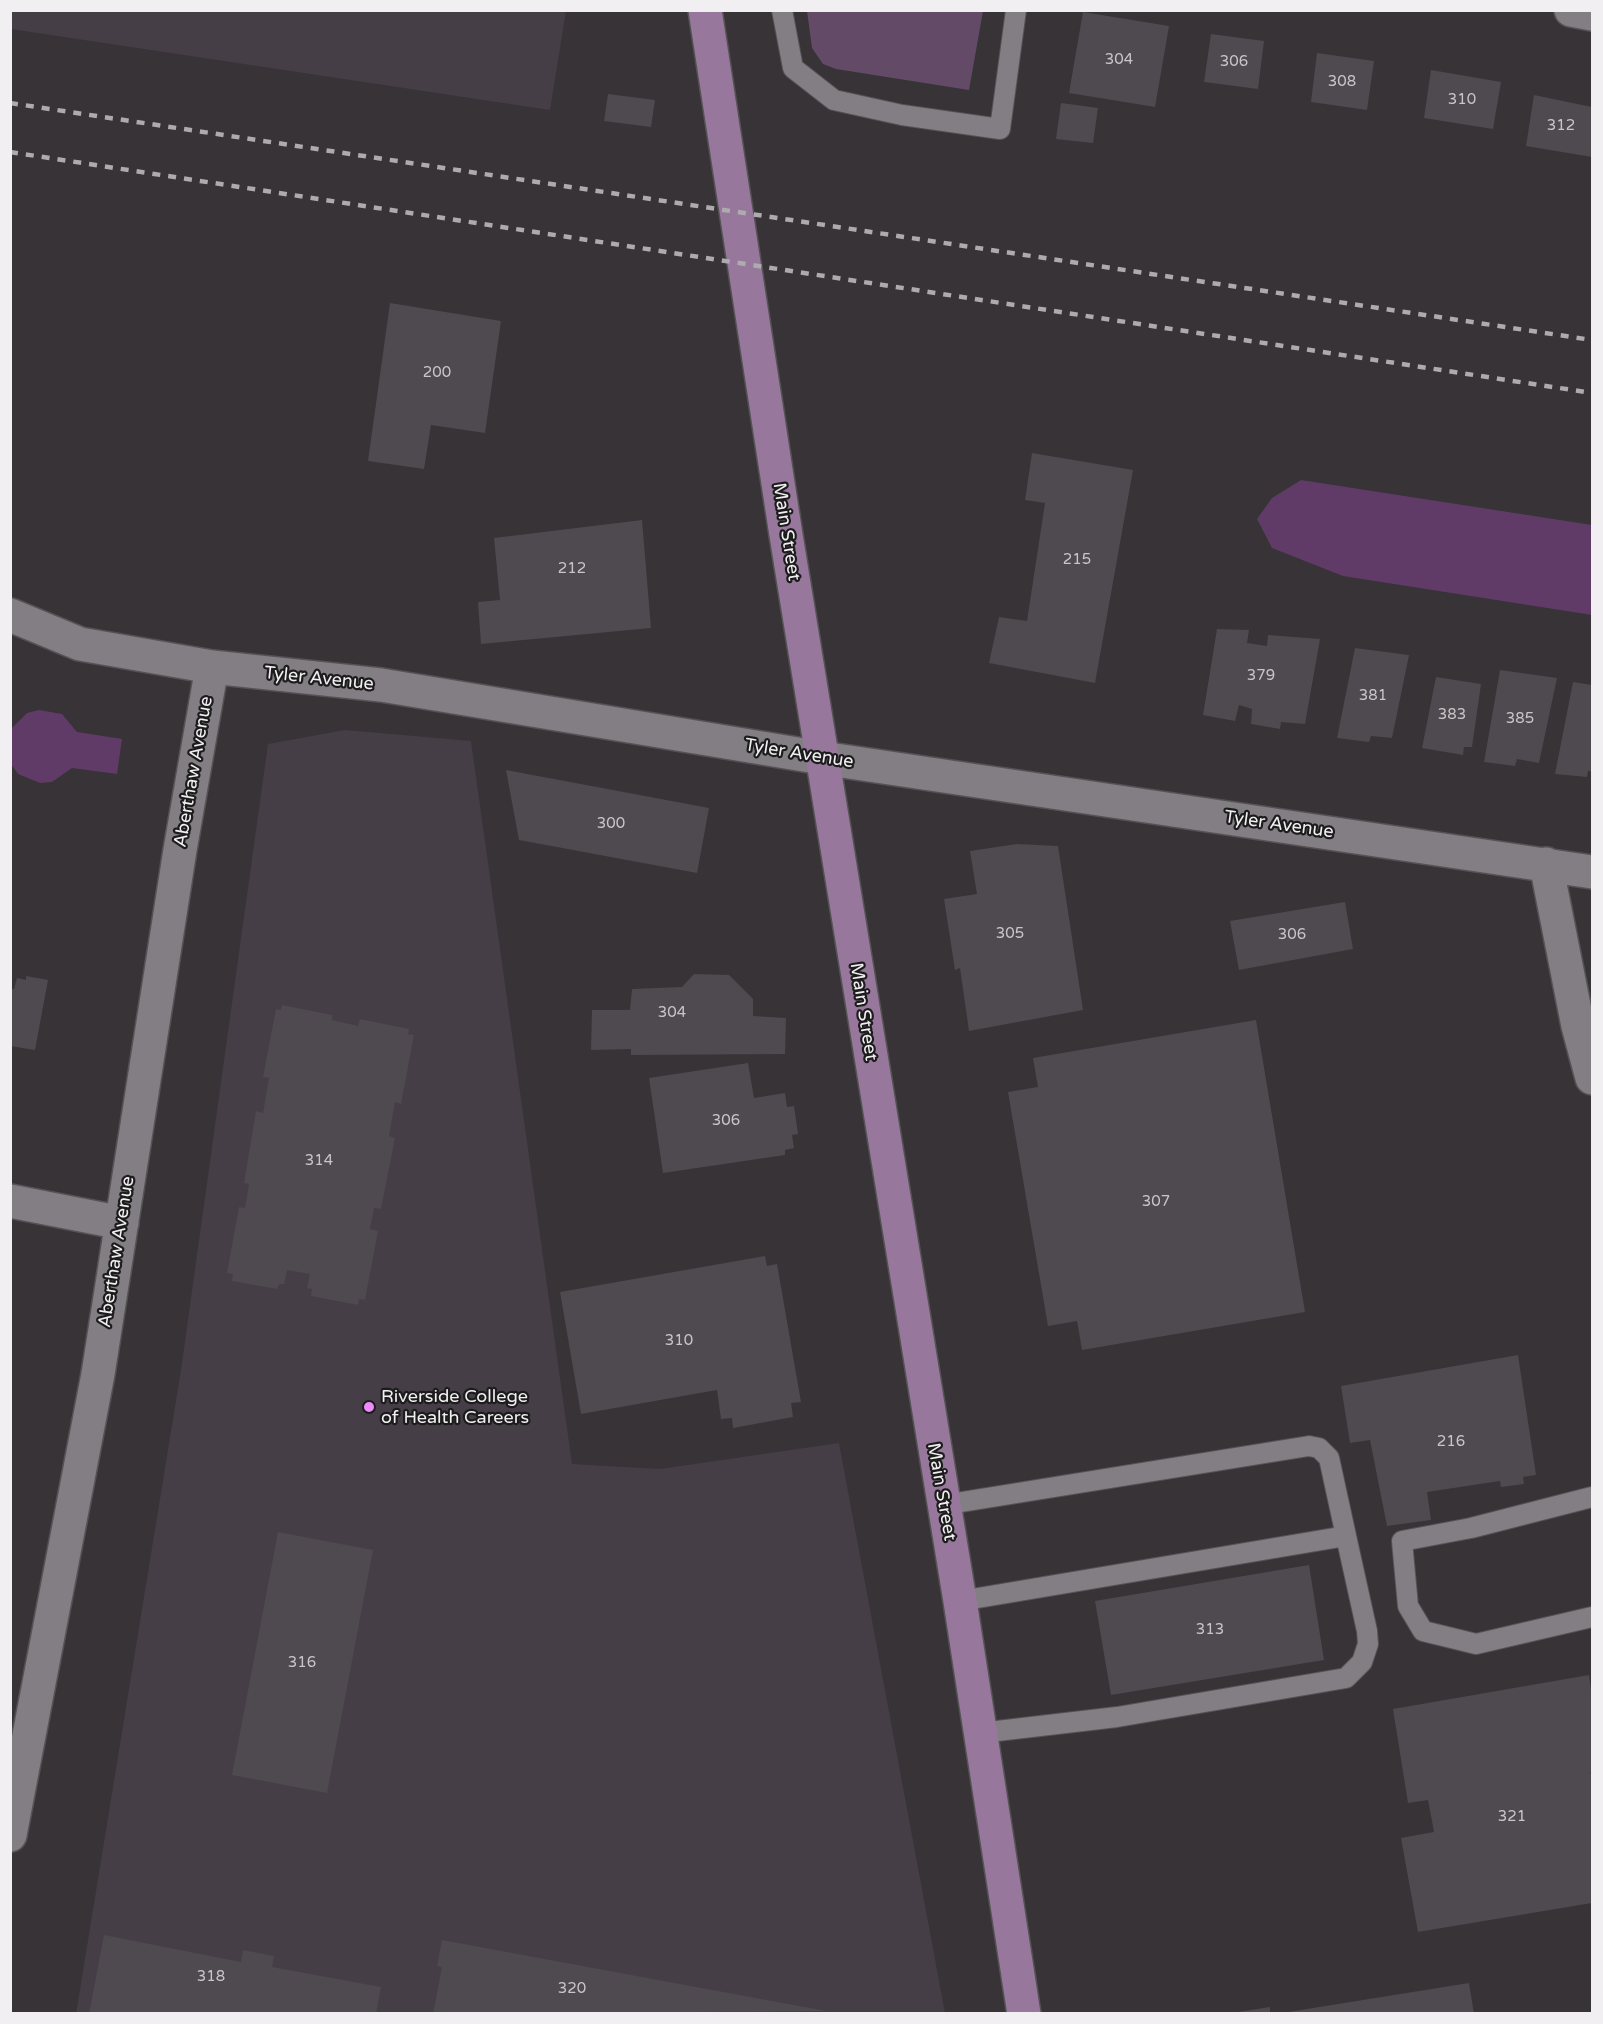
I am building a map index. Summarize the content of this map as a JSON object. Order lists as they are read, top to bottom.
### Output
{
  "streets": {
    "main road": ["Main Street"],
    "street": ["Tyler Avenue", "Aberthaw Avenue"]
  },
  "crossings": [
    ["Main Street", "Tyler Avenue"],
    ["Tyler Avenue", "Aberthaw Avenue"]
  ],
  "places": ["Riverside College of Health Careers"],
  "house_numbers": [
    "304",
    "306",
    "308",
    "310",
    "312",
    "200",
    "215",
    "212",
    "379",
    "381",
    "383",
    "385",
    "300",
    "305",
    "306",
    "304",
    "306",
    "314",
    "307",
    "310",
    "216",
    "313",
    "316",
    "321",
    "318",
    "320"
  ]
}
